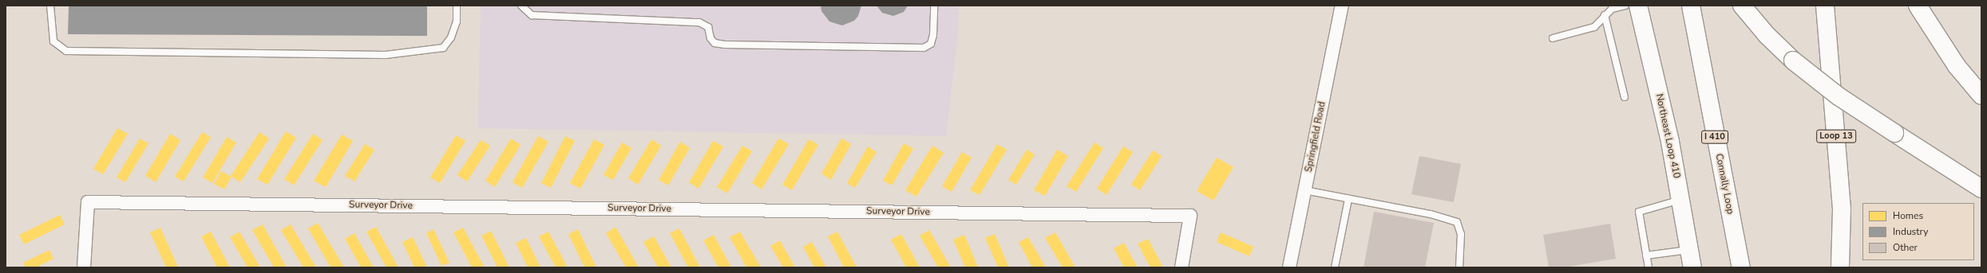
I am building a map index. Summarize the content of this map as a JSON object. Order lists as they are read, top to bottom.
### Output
{
  "streets": {
    "main road": [
      "Northeast Loop 410",
      "Loop 13",
      "I 410",
      "Connally Loop"
    ],
    "street": ["Springfield Road", "Surveyor Drive"]
  },
  "legend": ["Homes", "Industry", "Other"]
}
